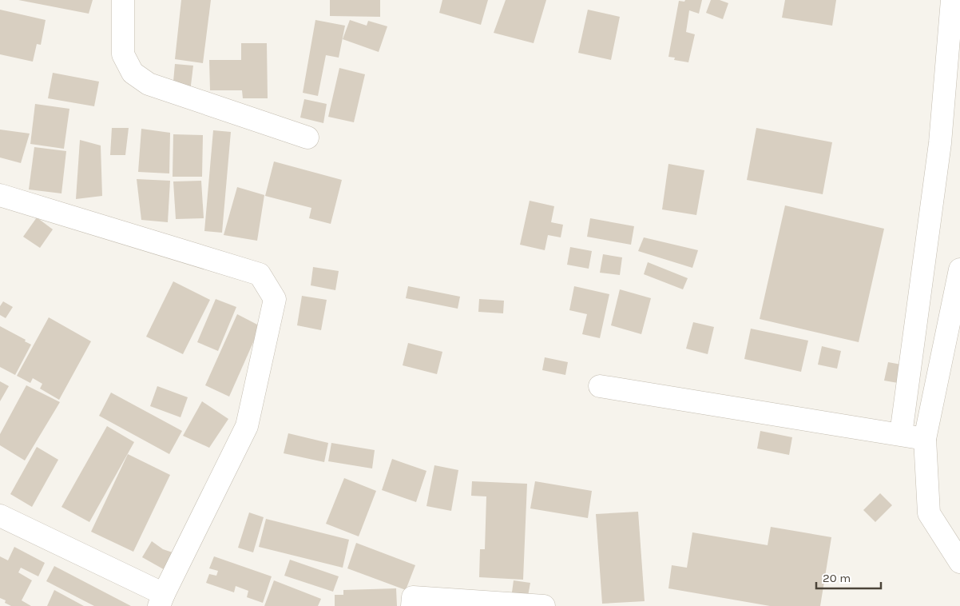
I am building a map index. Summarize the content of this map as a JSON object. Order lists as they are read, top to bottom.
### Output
{
  "scale_bar": "20 m"
}
